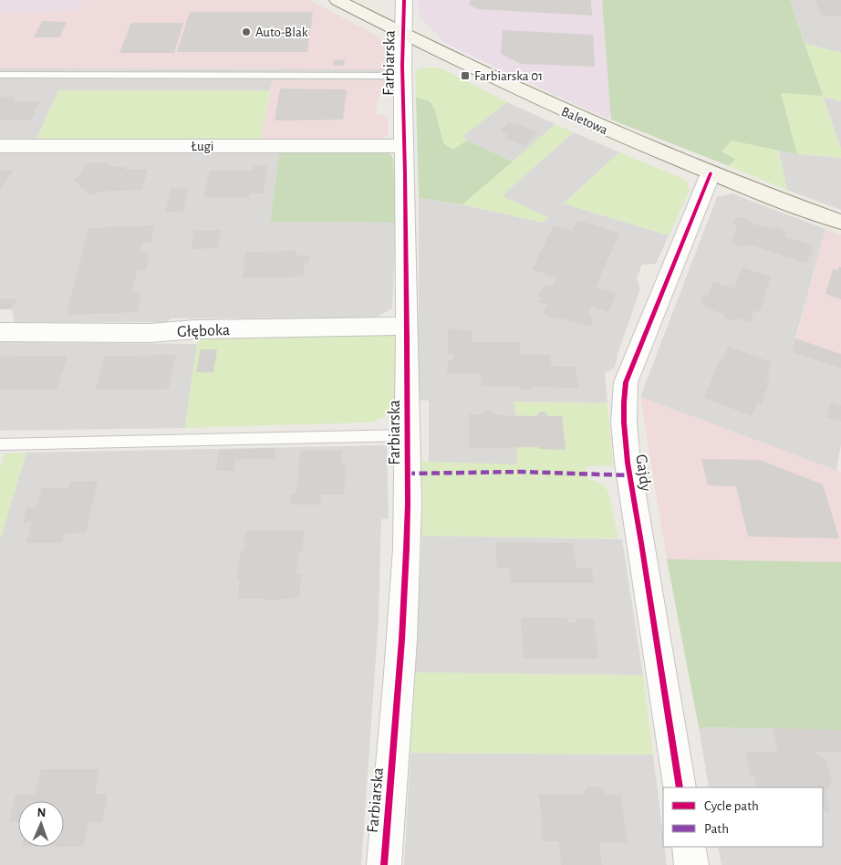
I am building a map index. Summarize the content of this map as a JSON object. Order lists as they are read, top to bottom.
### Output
{
  "streets": {
    "street": [
      "Farbiarska",
      "Baletowa",
      "Ługi",
      "Głęboka",
      "Gajdy"
    ]
  },
  "crossings": [
    ["Farbiarska", "Baletowa"],
    ["Farbiarska", "Ługi"],
    ["Farbiarska", "Głęboka"],
    ["Baletowa", "Gajdy"]
  ],
  "places": {
    "other": ["Auto-Blak"],
    "transit": ["Farbiarska 01"]
  },
  "legend": ["Cycle path", "Path"],
  "north": "top"
}
